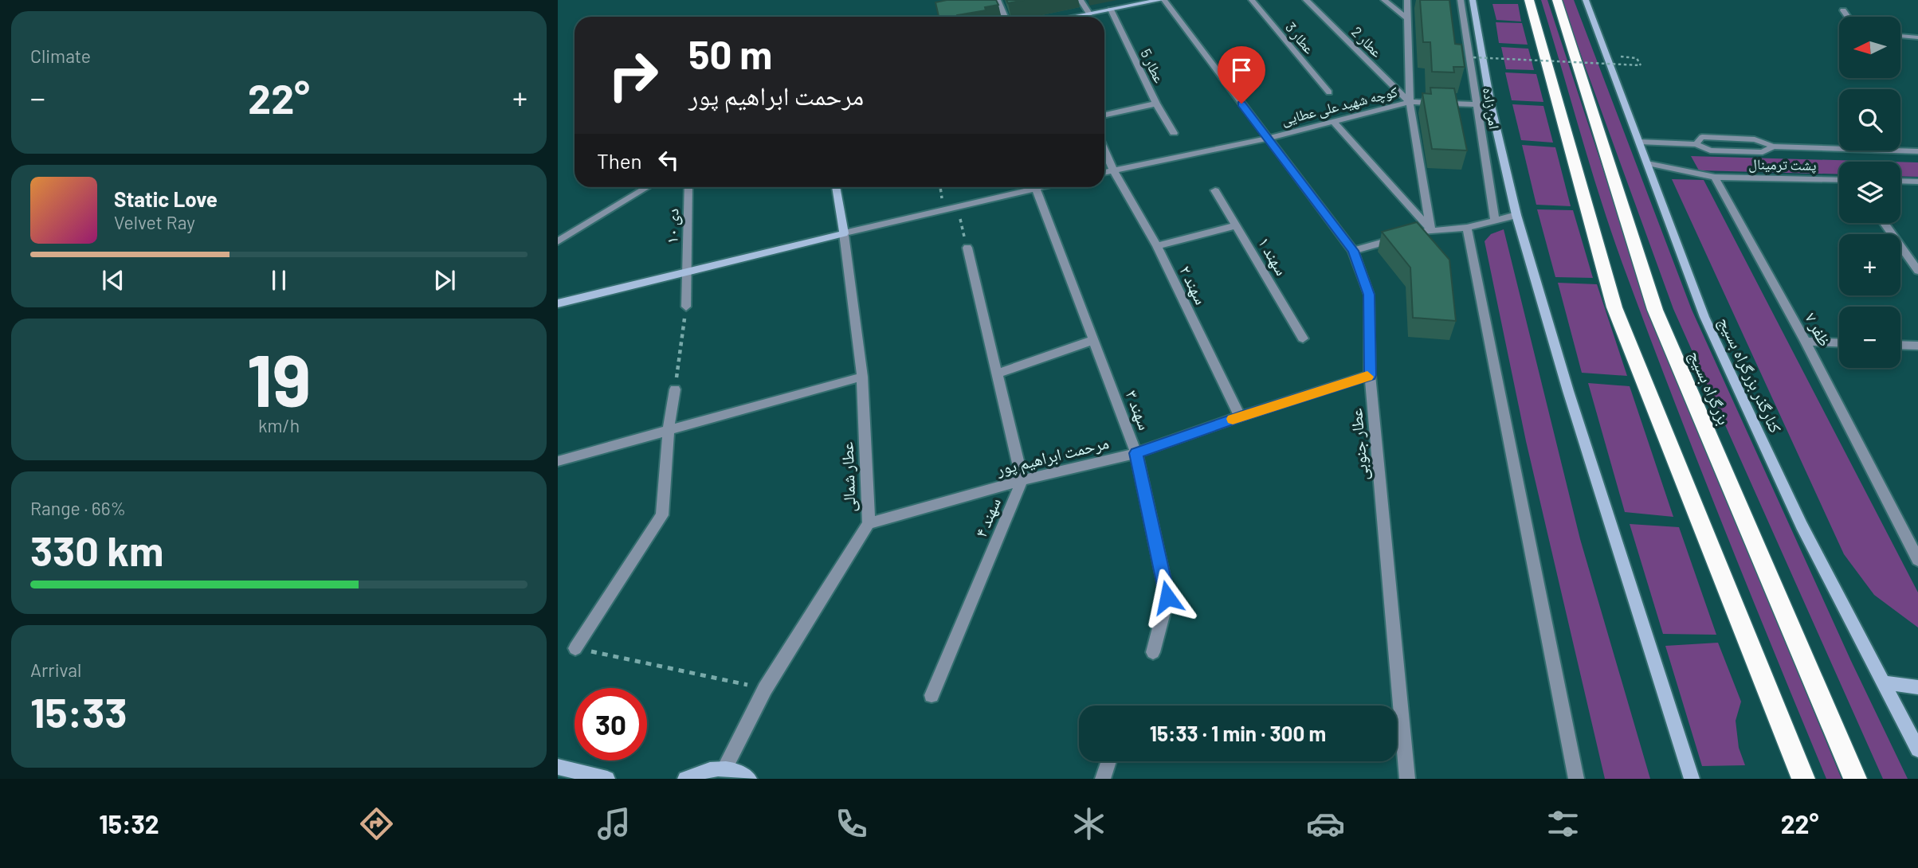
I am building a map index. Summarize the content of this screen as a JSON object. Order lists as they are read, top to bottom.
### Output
{
  "streets": {
    "highway": ["بزرگراه بسیج"],
    "street": [
      "عطار 3",
      "عطار 2",
      "عطار 5",
      "کوچه شهید علی عطایی",
      "امن زاده",
      "پشت ترمینال",
      "دی ۱۰",
      "سهند ۱",
      "سهند ۲",
      "ظفر ۷",
      "کنارگذر بزرگراه بسیج",
      "سهند ۳",
      "عطار جنوبی",
      "مرحمت ابراهیم پور",
      "عطار شمالی",
      "سهند ۴"
    ]
  },
  "crossings": [
    ["عطار 2", "کوچه شهید علی عطایی"],
    ["کوچه شهید علی عطایی", "امن زاده"],
    ["کوچه شهید علی عطایی", "سهند ۲"],
    ["کوچه شهید علی عطایی", "عطار جنوبی"],
    ["پشت ترمینال", "ظفر ۷"],
    ["پشت ترمینال", "کنارگذر بزرگراه بسیج"],
    ["سهند ۲", "مرحمت ابراهیم پور"],
    ["سهند ۳", "مرحمت ابراهیم پور"],
    ["عطار جنوبی", "مرحمت ابراهیم پور"],
    ["مرحمت ابراهیم پور", "عطار شمالی"],
    ["مرحمت ابراهیم پور", "سهند ۴"]
  ],
  "north": "left",
  "page": {
    "tile": [
      "Climate",
      ["19", "km/h"],
      ["Range · 66%", "330 km"],
      ["Arrival", "15:33"]
    ],
    "map_buttons": ["+", "−"],
    "turn": ["50 m", "مرحمت ابراهیم پور"],
    "heat": ["−", "22°", "+"],
    "then": "Then",
    "song": ["Static Love", "Velvet Ray"],
    "limit": "30",
    "trip": "15:33 · 1 min · 300 m",
    "tabs": ["15:32", "22°"]
  }
}
